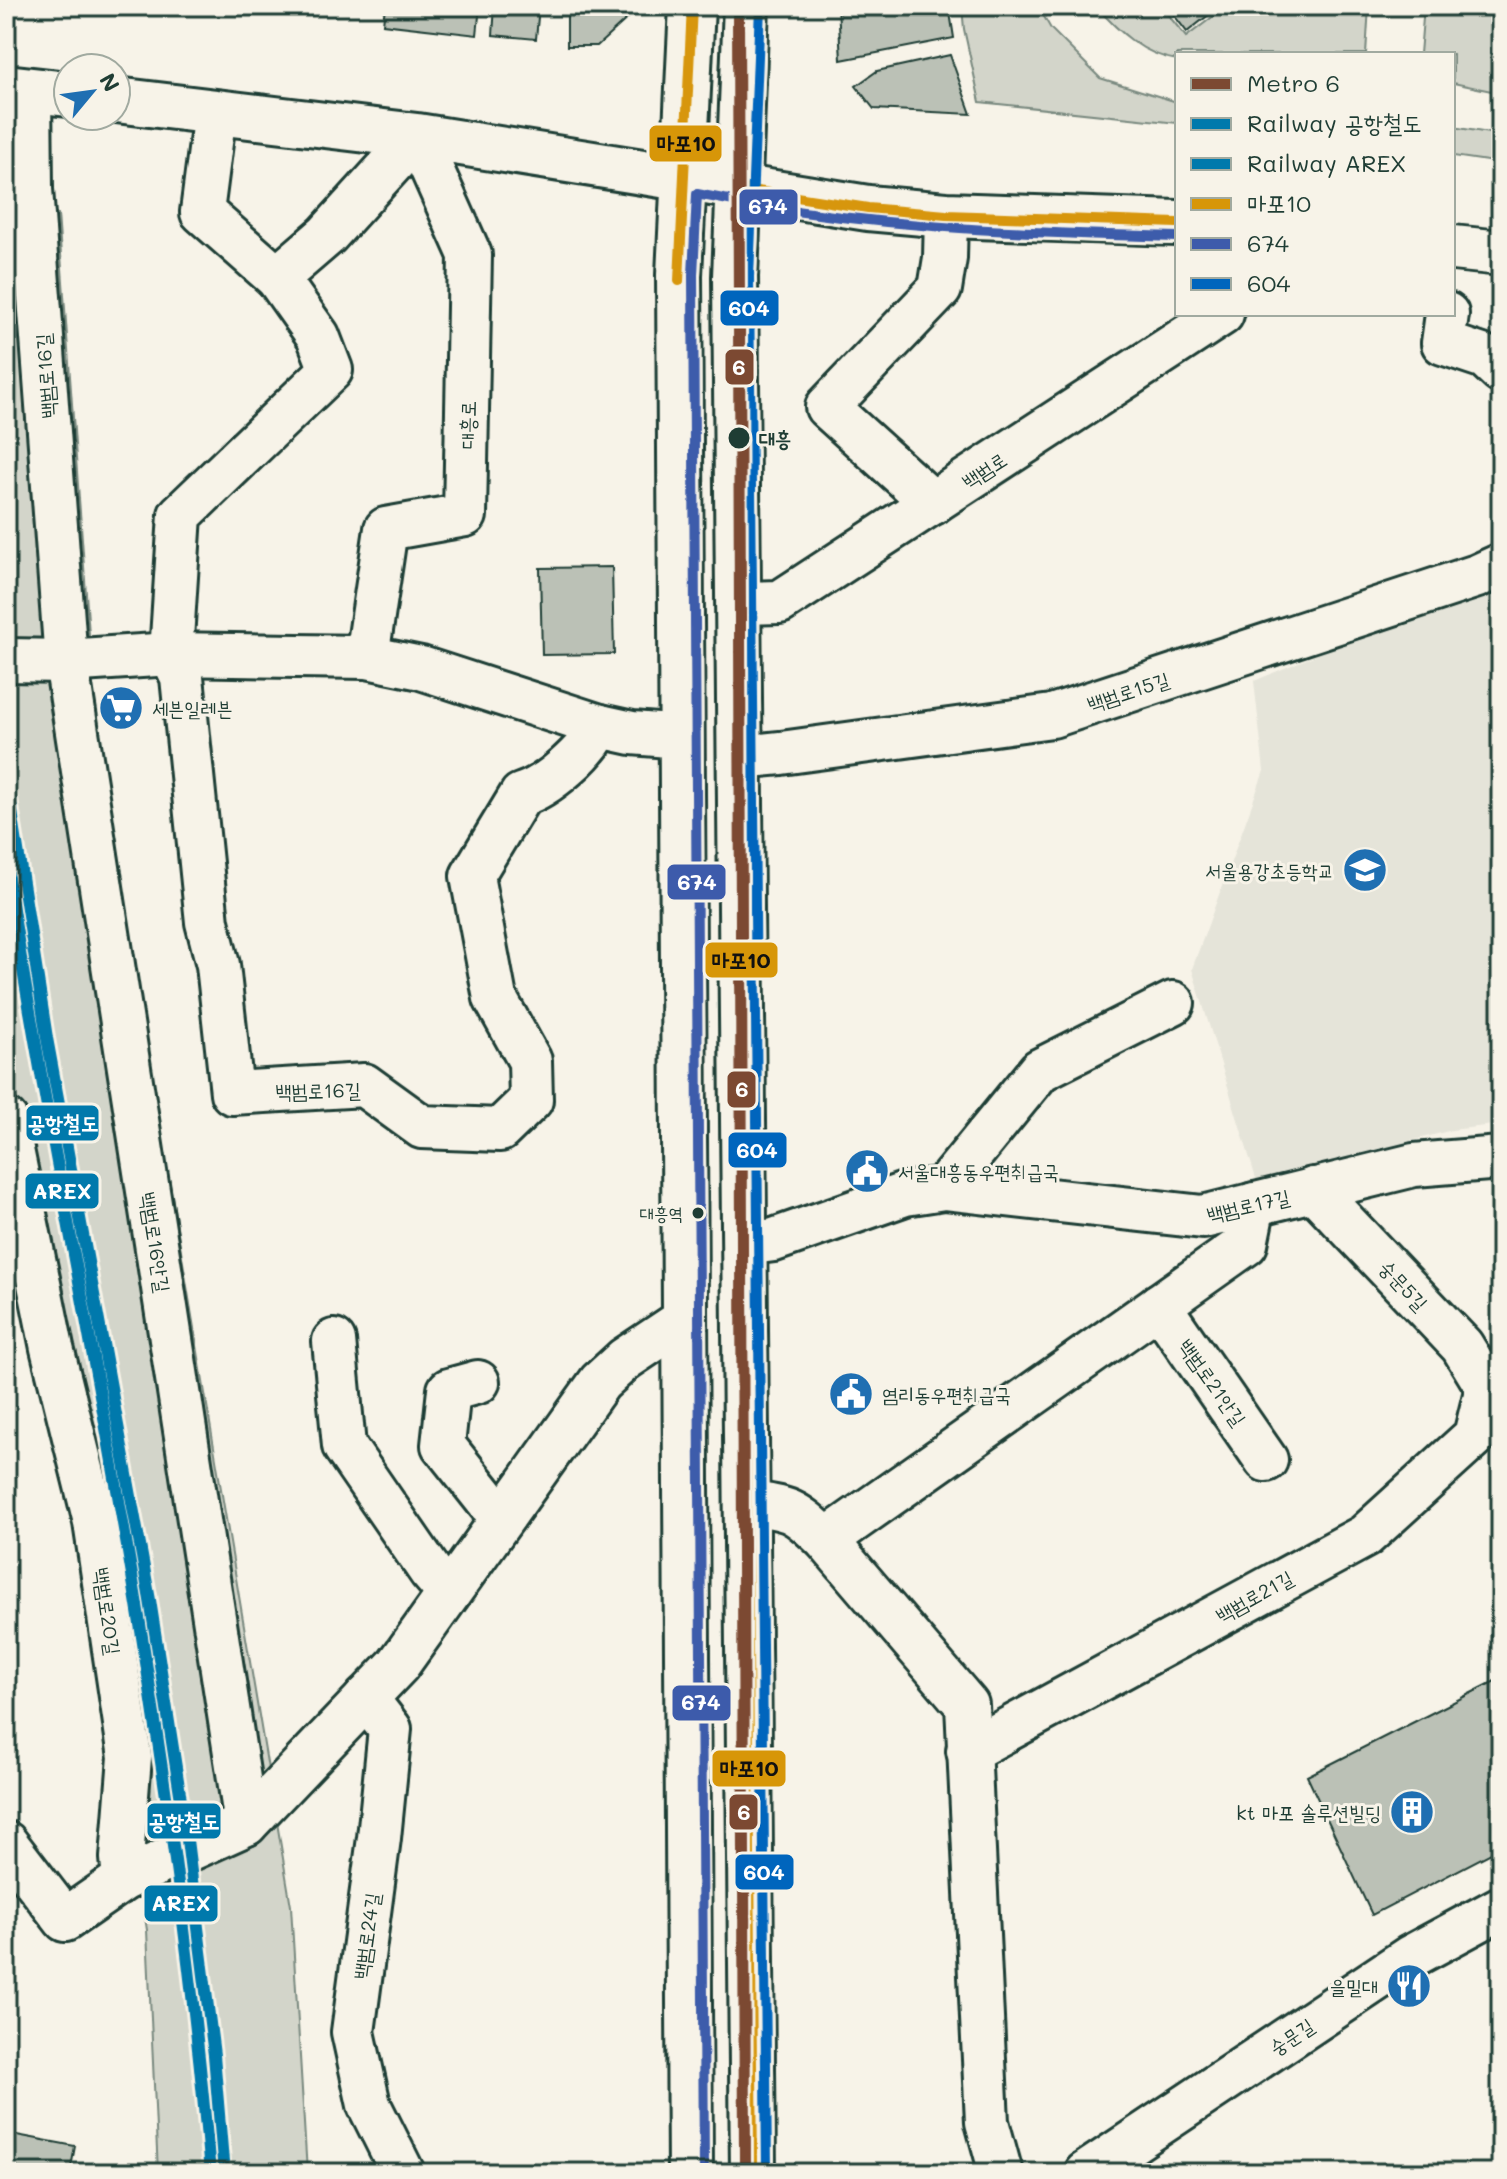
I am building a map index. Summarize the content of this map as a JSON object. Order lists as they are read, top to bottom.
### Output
{
  "streets": {
    "street": [
      "백범로16길",
      "대흥로",
      "백범로",
      "백범로15길",
      "백범로17길",
      "백범로16안길",
      "숭문5길",
      "백범로21안길",
      "백범로21길",
      "백범로20길",
      "백범로24길",
      "숭문길"
    ]
  },
  "crossings": [
    ["백범로16길", "백범로16안길"],
    ["백범로17길", "숭문5길"],
    ["숭문5길", "백범로21길"]
  ],
  "places": {
    "other": ["대흥", "대흥역"],
    "supermarket": ["세븐일레븐"],
    "school or university": ["서울용강초등학교"],
    "public building": ["서울대흥동우편취급국", "염리동우편취급국"],
    "building": ["kt 마포 솔루션빌딩"],
    "restaurant": ["을밀대"]
  },
  "lines": [
    "metro line 6",
    "transit line 마포10",
    "transit line 604",
    "transit line 674",
    "rail line 공항철도",
    "rail line AREX"
  ],
  "legend": [
    "Metro 6",
    "Railway 공항철도",
    "Railway AREX",
    "마포10",
    "674",
    "604"
  ],
  "north": "top right"
}
